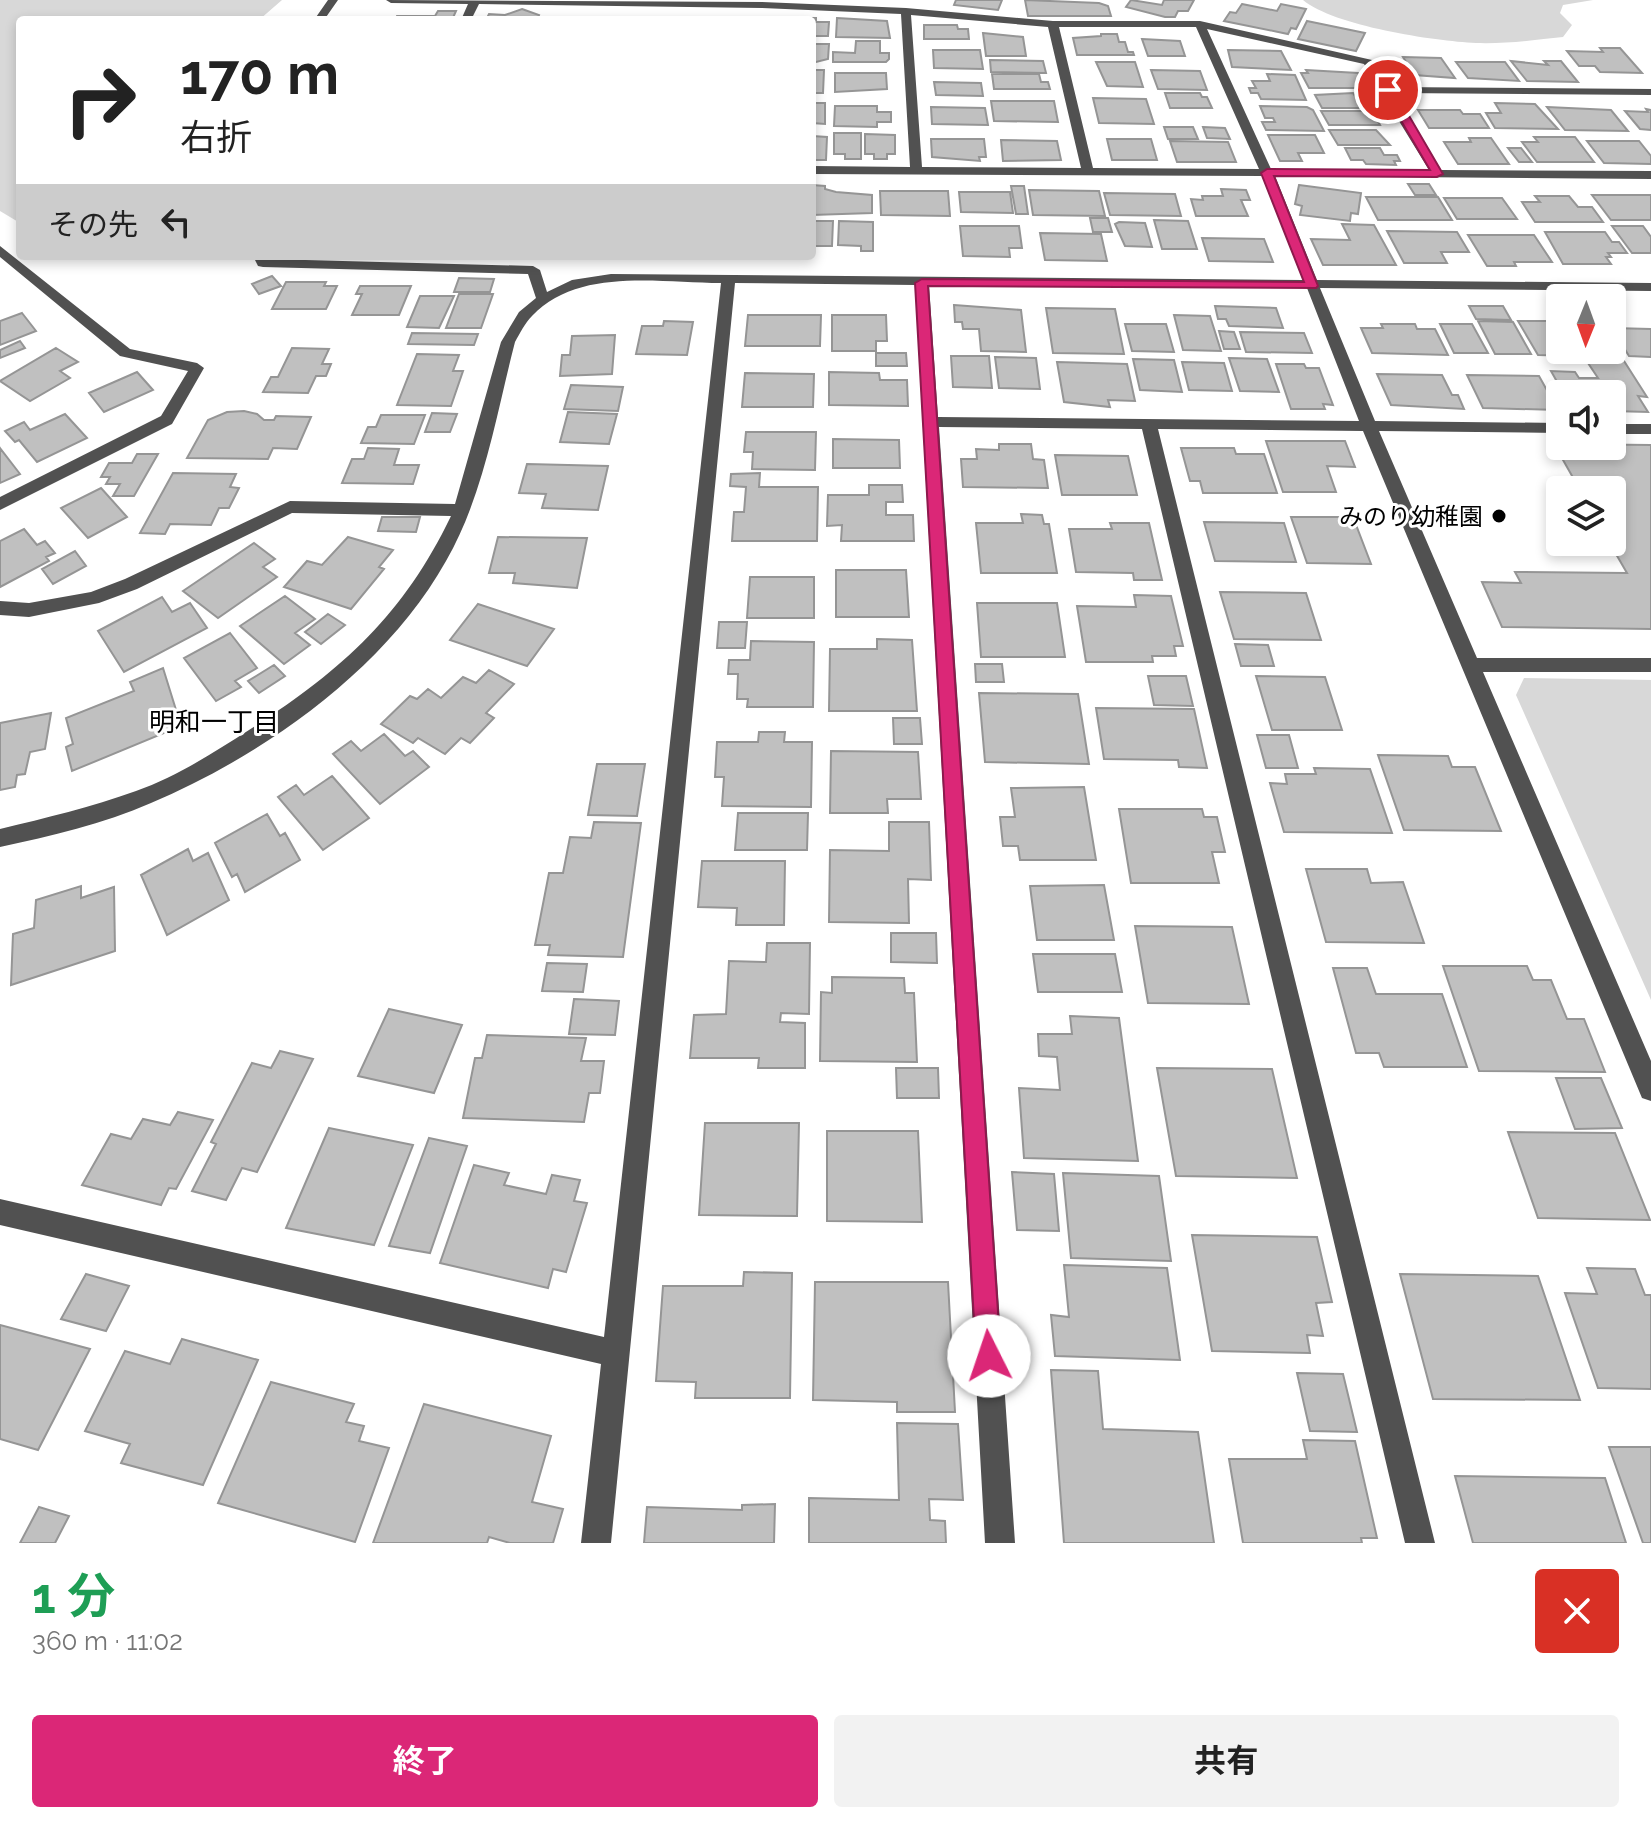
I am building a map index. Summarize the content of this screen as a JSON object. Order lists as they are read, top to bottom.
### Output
{
  "districts": ["明和一丁目"],
  "places": ["みのり幼稚園"],
  "north": "bottom",
  "page": {
    "turn": ["170 m", "右折"],
    "then": "その先",
    "heading": ["1 分", "360 m · 11:02"],
    "buttons": ["終了", "共有"]
  }
}
